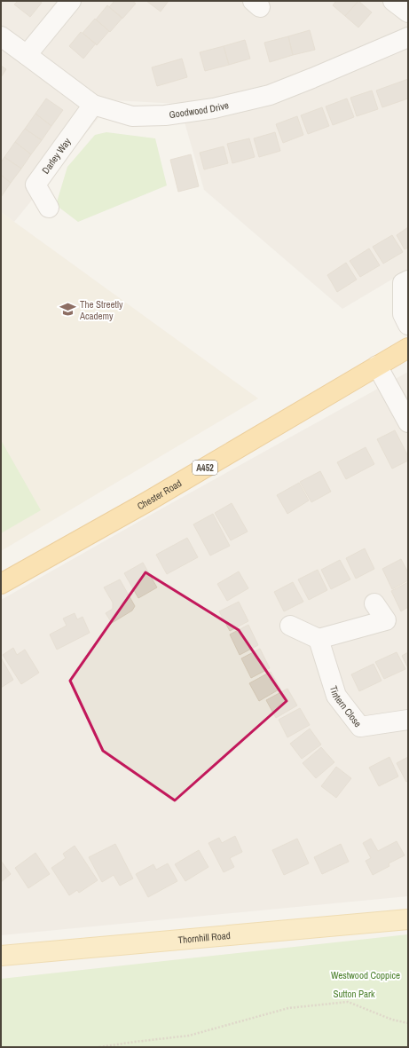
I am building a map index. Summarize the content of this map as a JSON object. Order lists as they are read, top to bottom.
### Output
{
  "streets": {
    "highway": ["A452", "Chester Road"],
    "main road": ["Thornhill Road"],
    "street": ["Goodwood Drive", "Darley Way", "Tintern Close"]
  },
  "crossings": [
    ["Goodwood Drive", "Darley Way"]
  ],
  "parks": ["Westwood Coppice", "Sutton Park"],
  "places": {
    "school or university": ["The Streetly Academy"]
  }
}
